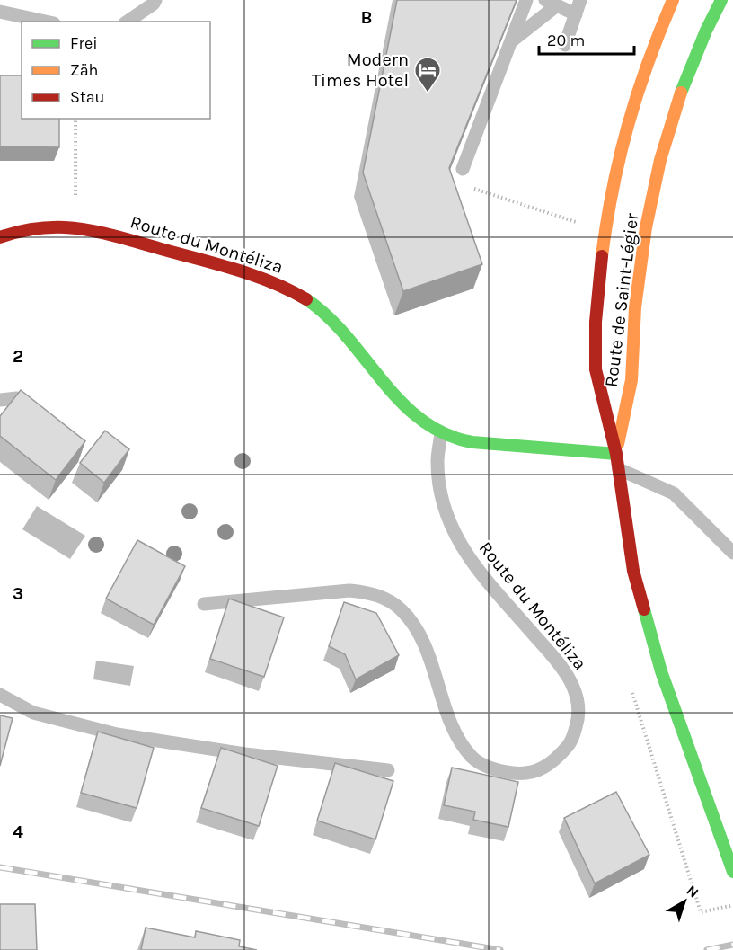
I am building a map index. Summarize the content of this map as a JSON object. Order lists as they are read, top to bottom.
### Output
{
  "streets": {
    "main road": ["Route du Montéliza", "Route de Saint-Légier"]
  },
  "crossings": [
    ["Route du Montéliza", "Route de Saint-Légier"]
  ],
  "places": {
    "hotel": ["Modern Times Hotel"]
  },
  "legend": ["Frei", "Zäh", "Stau"],
  "scale_bar": "20 m",
  "north": "top right",
  "grid": {
    "columns": ["B"],
    "rows": ["2", "3", "4"]
  }
}
